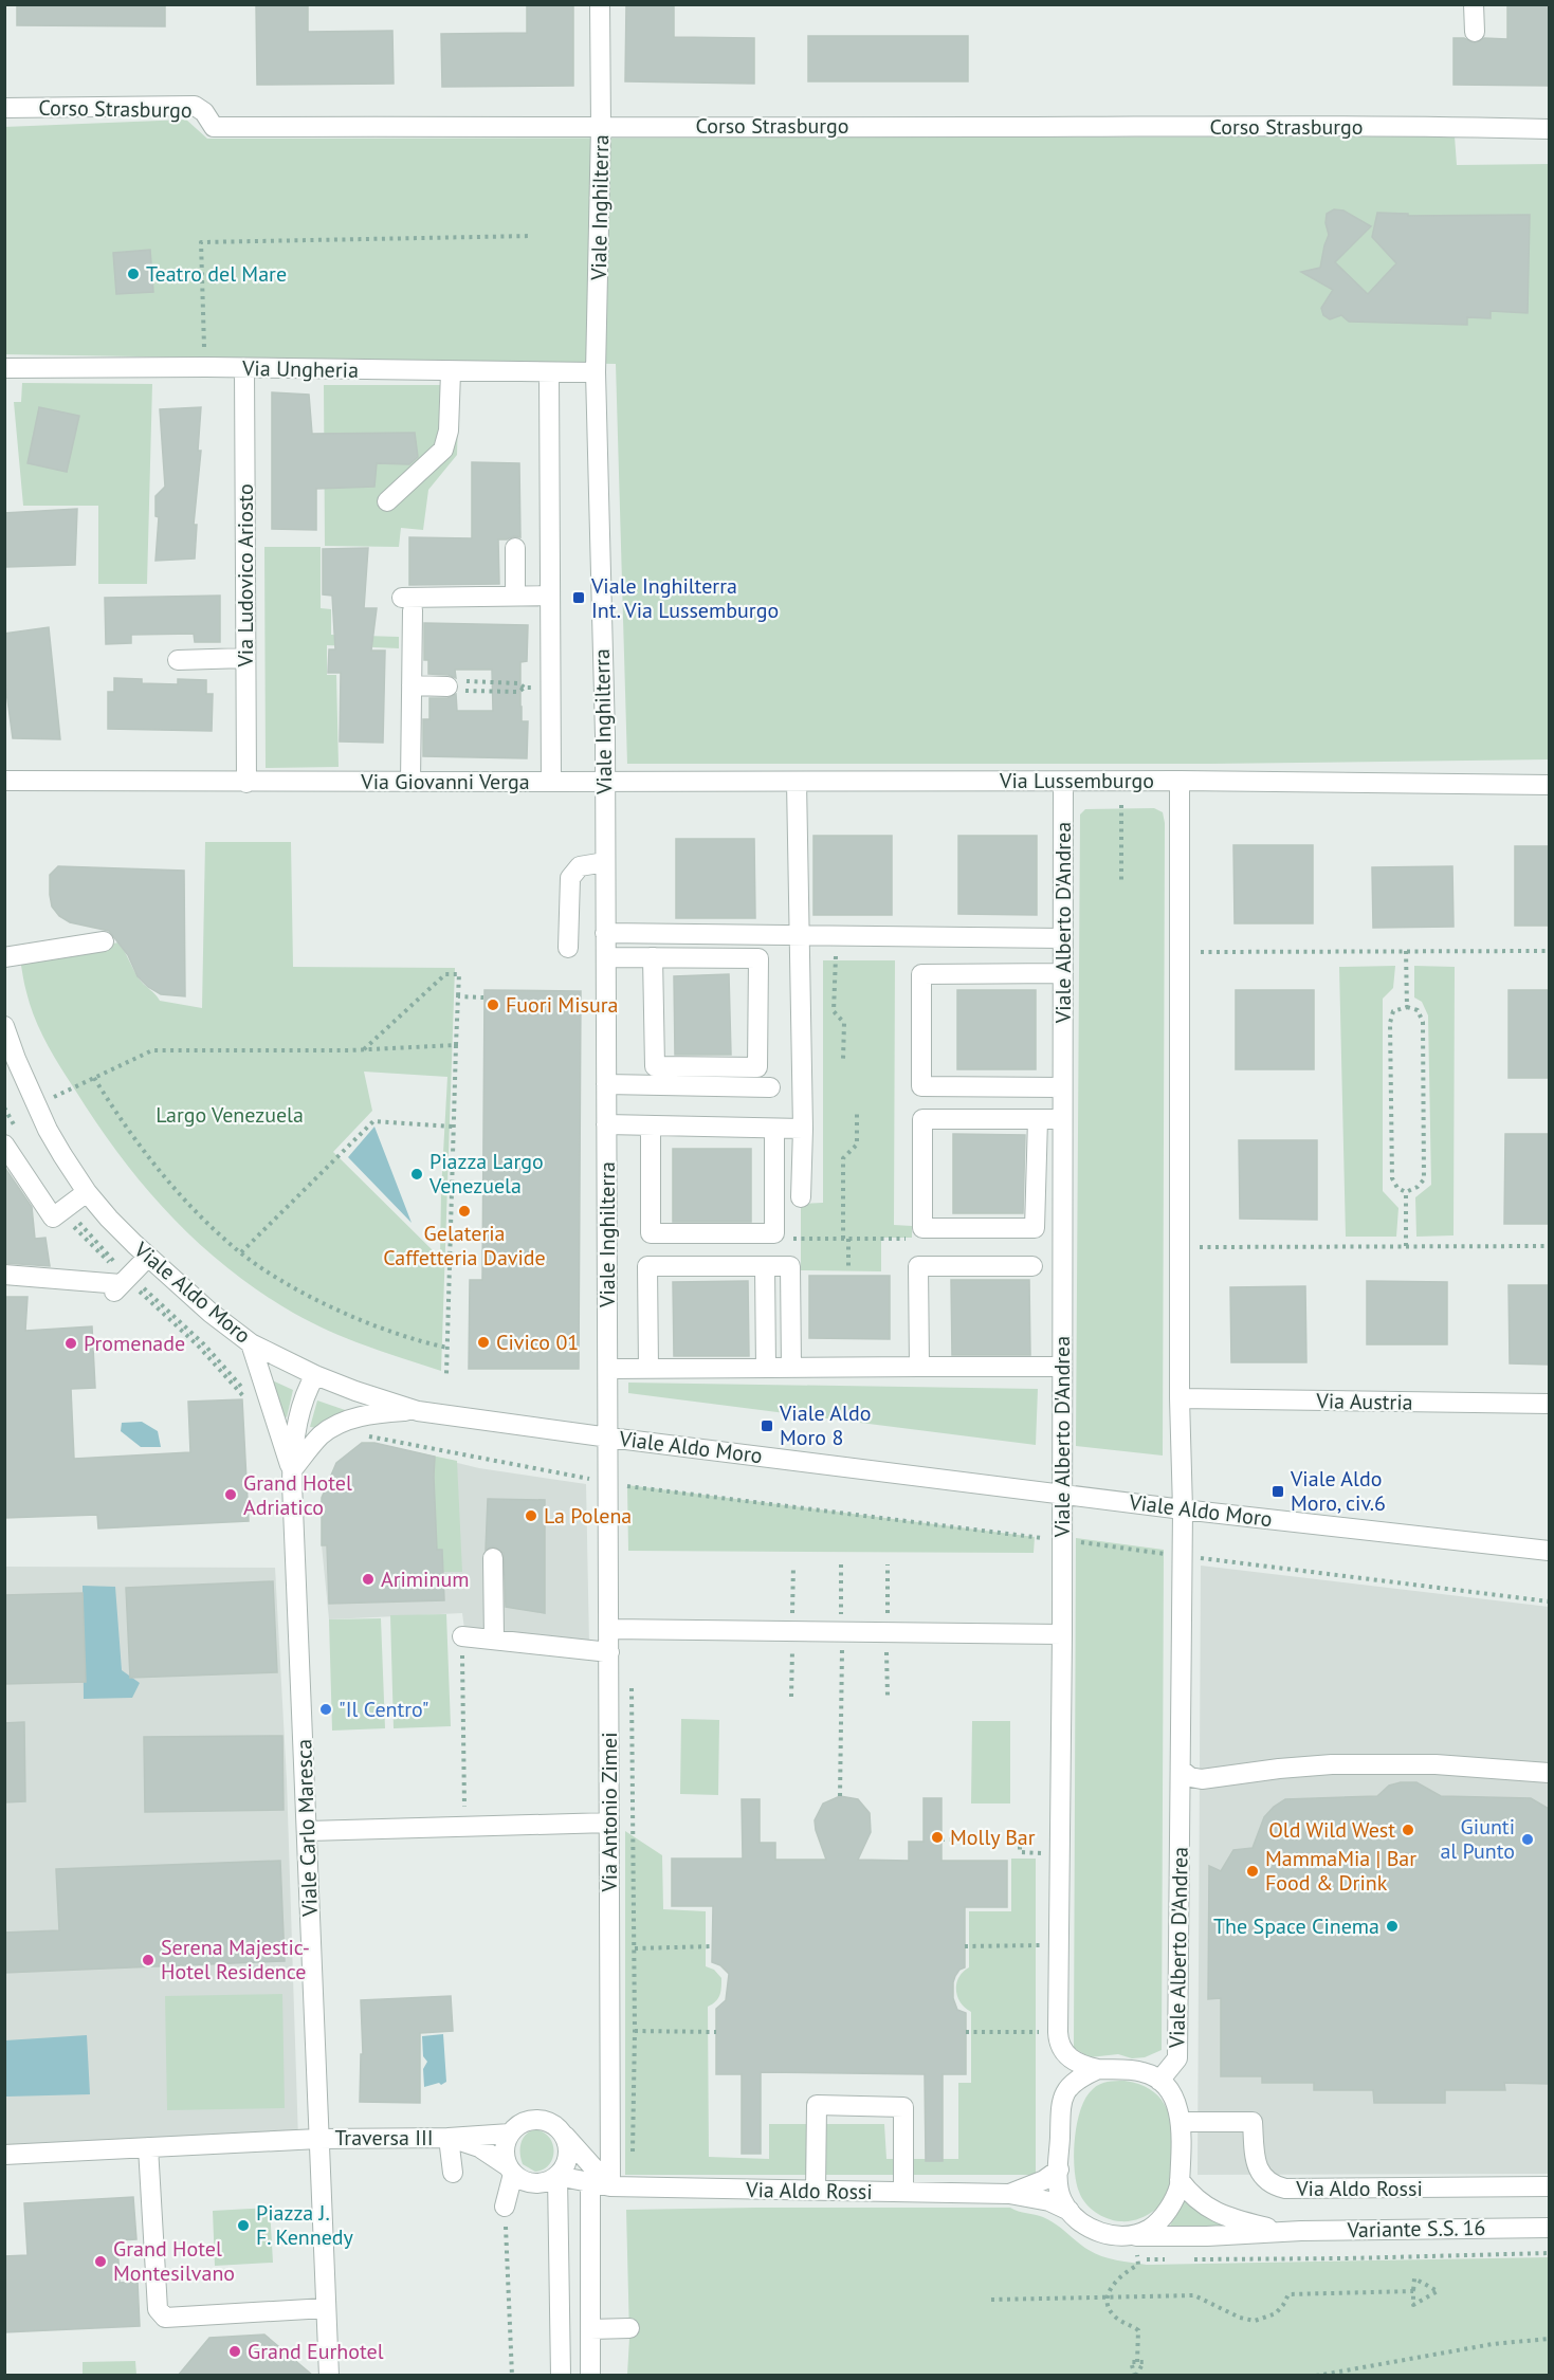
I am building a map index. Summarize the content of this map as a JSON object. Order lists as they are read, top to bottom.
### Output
{
  "streets": {
    "street": [
      "Corso Strasburgo",
      "Viale Inghilterra",
      "Via Ungheria",
      "Via Ludovico Ariosto",
      "Via Lussemburgo",
      "Via Giovanni Verga",
      "Viale Alberto D'Andrea",
      "Viale Aldo Moro",
      "Via Austria",
      "Via Antonio Zimei",
      "Viale Carlo Maresca",
      "Traversa III",
      "Via Aldo Rossi",
      "Variante S.S. 16"
    ]
  },
  "crossings": [
    ["Corso Strasburgo", "Viale Inghilterra"],
    ["Viale Inghilterra", "Via Ungheria"],
    ["Viale Inghilterra", "Via Lussemburgo"],
    ["Viale Inghilterra", "Viale Aldo Moro"],
    ["Viale Inghilterra", "Via Antonio Zimei"],
    ["Via Ungheria", "Via Ludovico Ariosto"],
    ["Via Ungheria", "Via Giovanni Verga"],
    ["Via Ludovico Ariosto", "Via Giovanni Verga"],
    ["Via Lussemburgo", "Via Giovanni Verga"],
    ["Via Lussemburgo", "Viale Alberto D'Andrea"],
    ["Viale Alberto D'Andrea", "Viale Aldo Moro"],
    ["Viale Alberto D'Andrea", "Via Austria"],
    ["Viale Alberto D'Andrea", "Via Aldo Rossi"],
    ["Viale Alberto D'Andrea", "Variante S.S. 16"],
    ["Viale Aldo Moro", "Via Antonio Zimei"],
    ["Viale Aldo Moro", "Viale Carlo Maresca"],
    ["Via Antonio Zimei", "Via Aldo Rossi"],
    ["Viale Carlo Maresca", "Traversa III"],
    ["Traversa III", "Via Aldo Rossi"],
    ["Via Aldo Rossi", "Variante S.S. 16"]
  ],
  "parks": ["Largo Venezuela"],
  "places": {
    "other": [
      "Teatro del Mare",
      "Fuori Misura",
      "Piazza Largo Venezuela",
      "Gelateria Caffetteria Davide",
      "Civico 01",
      "Promenade",
      "Grand Hotel Adriatico",
      "La Polena",
      "Ariminum",
      "\"Il Centro\"",
      "Old Wild West",
      "Molly Bar",
      "Giunti al Punto",
      "MammaMia | Bar Food & Drink",
      "The Space Cinema",
      "Serena Majestic- Hotel Residence",
      "Piazza J. F. Kennedy",
      "Grand Hotel Montesilvano",
      "Grand Eurhotel"
    ],
    "transit": ["Viale Inghilterra Int. Via Lussemburgo", "Viale Aldo Moro 8", "Viale Aldo Moro, civ.6"]
  }
}
